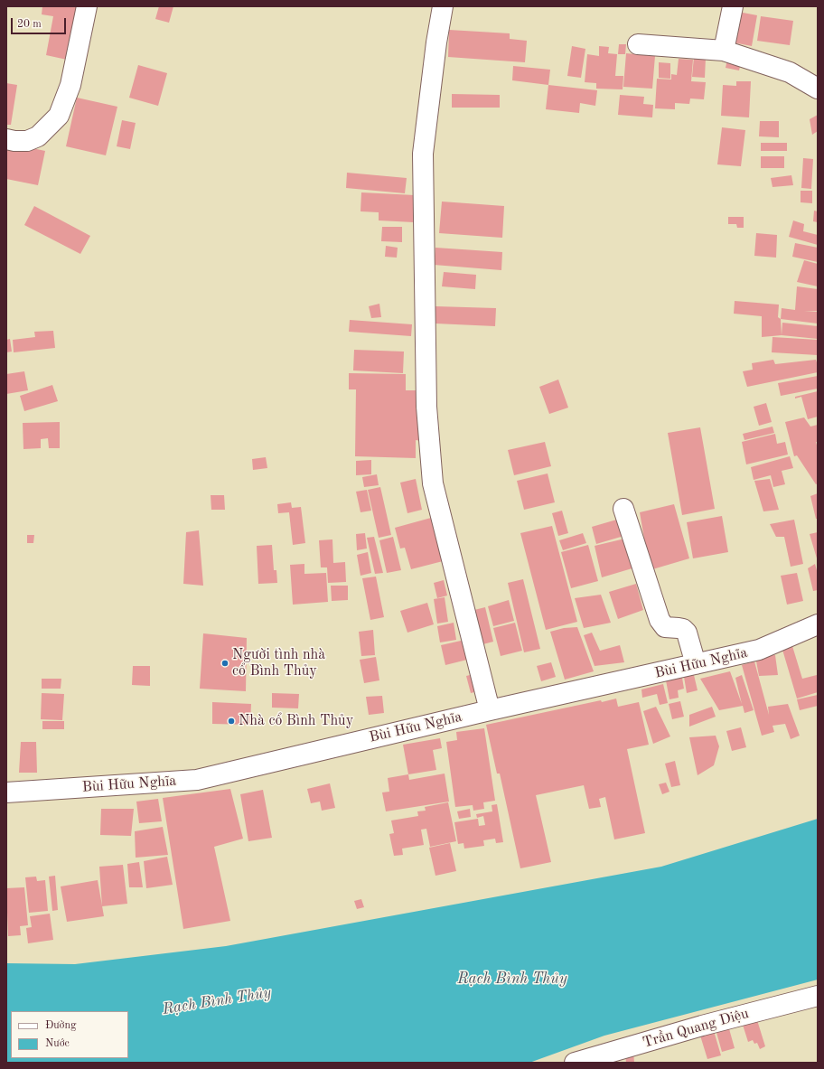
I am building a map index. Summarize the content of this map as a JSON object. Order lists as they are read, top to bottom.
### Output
{
  "streets": {
    "street": ["Bùi Hữu Nghĩa", "Trần Quang Diệu"]
  },
  "water": ["Rạch Bình Thủy"],
  "places": ["Người tình nhà cổ Bình Thủy", "Nhà cổ Bình Thủy"],
  "legend": ["Đường", "Nước"],
  "scale_bar": "20 m"
}
